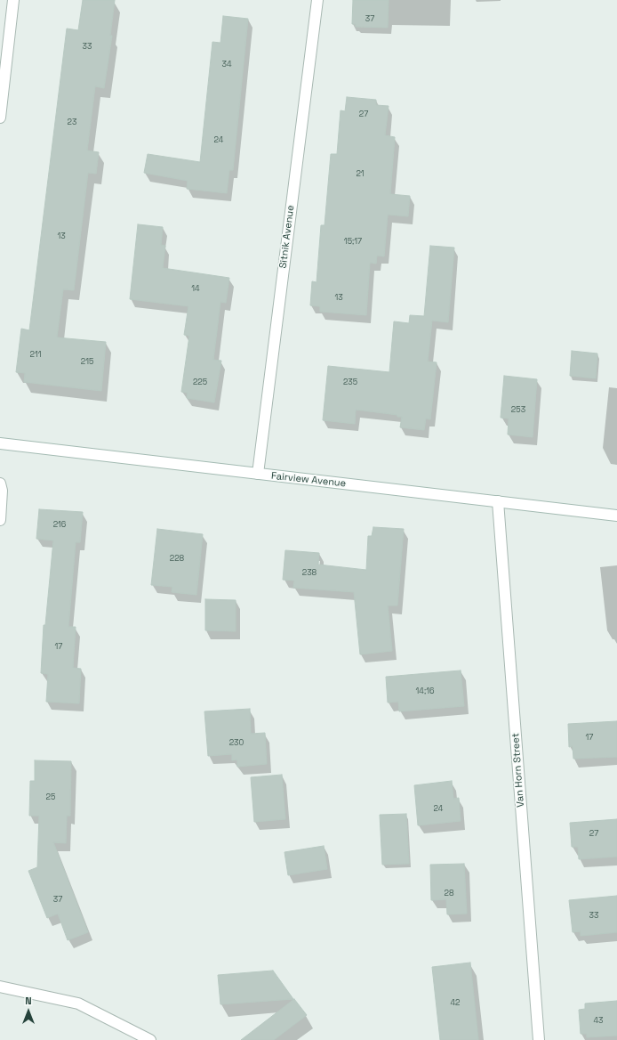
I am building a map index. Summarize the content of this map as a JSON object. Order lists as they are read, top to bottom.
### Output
{
  "streets": {
    "street": ["Sitnik Avenue", "Fairview Avenue", "Van Horn Street"]
  },
  "crossings": [
    ["Sitnik Avenue", "Fairview Avenue"],
    ["Fairview Avenue", "Van Horn Street"]
  ],
  "house_numbers": [
    "37",
    "33",
    "34",
    "27",
    "23",
    "24",
    "21",
    "13",
    "15;17",
    "14",
    "13",
    "211",
    "215",
    "225",
    "235",
    "253",
    "216",
    "228",
    "238",
    "17",
    "14;16",
    "17",
    "230",
    "25",
    "24",
    "27",
    "28",
    "37",
    "33",
    "42",
    "43"
  ],
  "north": "top"
}
